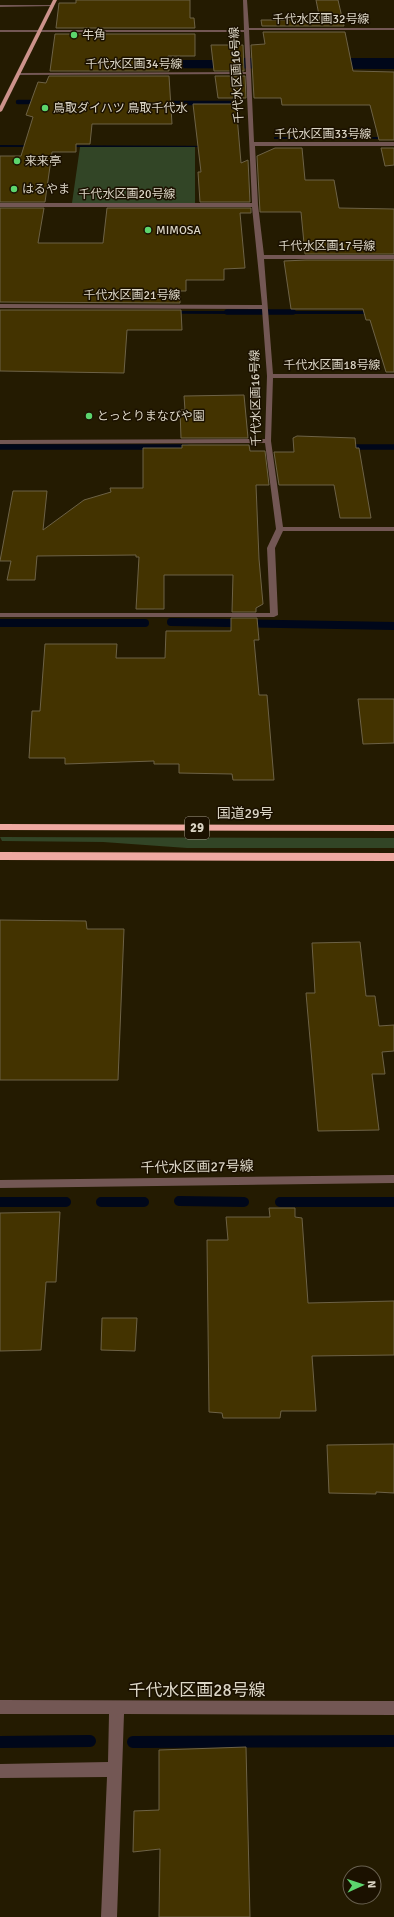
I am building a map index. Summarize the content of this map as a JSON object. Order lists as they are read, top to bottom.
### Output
{
  "streets": {
    "highway": ["国道29号", "29"],
    "street": [
      "千代水区画32号線",
      "千代水区画34号線",
      "千代水区画16号線",
      "千代水区画33号線",
      "千代水区画20号線",
      "千代水区画17号線",
      "千代水区画21号線",
      "千代水区画18号線",
      "千代水区画27号線",
      "千代水区画28号線"
    ]
  },
  "crossings": [
    ["千代水区画32号線", "千代水区画16号線"],
    ["千代水区画34号線", "千代水区画16号線"],
    ["千代水区画16号線", "千代水区画33号線"],
    ["千代水区画16号線", "千代水区画20号線"],
    ["千代水区画16号線", "千代水区画17号線"],
    ["千代水区画16号線", "千代水区画21号線"],
    ["千代水区画16号線", "千代水区画18号線"]
  ],
  "places": [
    "牛角",
    "鳥取ダイハツ 鳥取千代水",
    "来来亭",
    "はるやま",
    "MIMOSA",
    "とっとりまなびや園"
  ],
  "north": "right"
}
